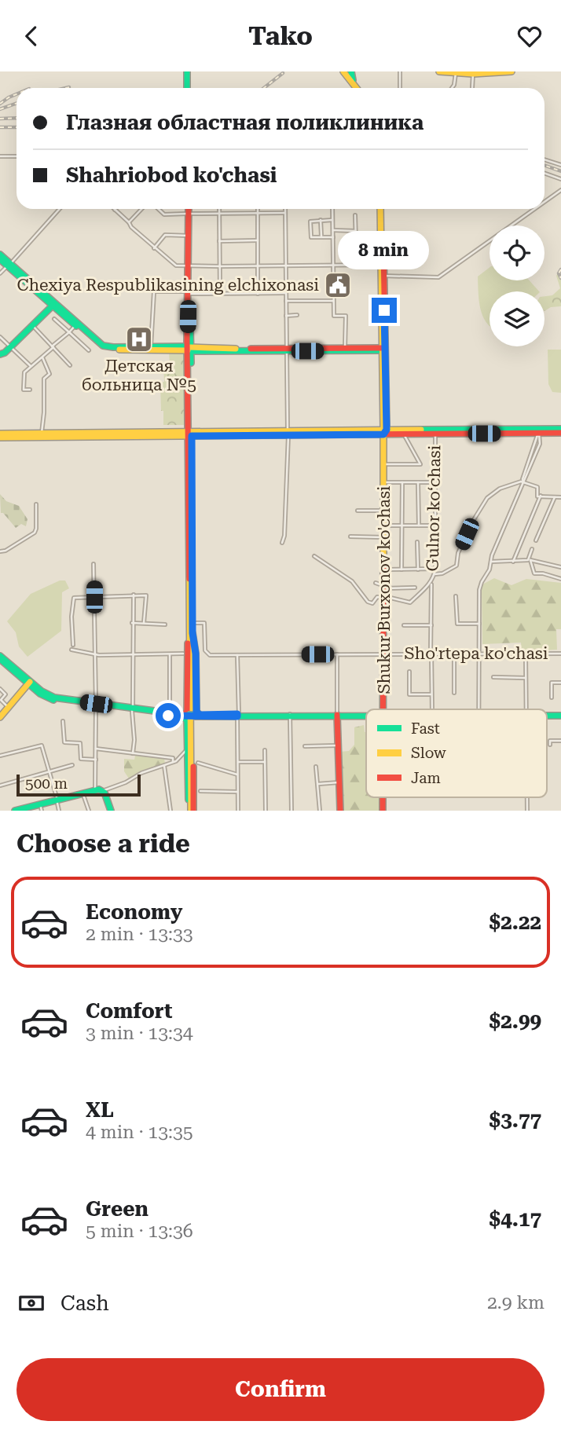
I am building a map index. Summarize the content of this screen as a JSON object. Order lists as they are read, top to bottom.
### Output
{
  "streets": {
    "main road": ["Shukur Burxonov ko'chasi"],
    "street": ["Gulnor koʻchasi", "Sho'rtepa ko'chasi"]
  },
  "crossings": [
    ["Shukur Burxonov ko'chasi", "Sho'rtepa ko'chasi"]
  ],
  "places": {
    "public building": ["Chexiya Respublikasining elchixonasi"],
    "hospital": ["Детская больница №5"]
  },
  "legend": ["Fast", "Slow", "Jam"],
  "scale_bar": "500 m",
  "page": {
    "header": "Tako",
    "banner": ["Глазная областная поликлиника", "Shahriobod ko'chasi"],
    "bubble": "8 min",
    "scale": "500 m",
    "heading": "Choose a ride",
    "list": [
      {
        "name": "Economy",
        "note": "2 min · 13:33",
        "value": "$2.22"
      },
      {
        "name": "Comfort",
        "note": "3 min · 13:34",
        "value": "$2.99"
      },
      {
        "name": "XL",
        "note": "4 min · 13:35",
        "value": "$3.77"
      },
      {
        "name": "Green",
        "note": "5 min · 13:36",
        "value": "$4.17"
      }
    ],
    "pay": ["Cash", "2.9 km"],
    "buttons": "Confirm"
  }
}
